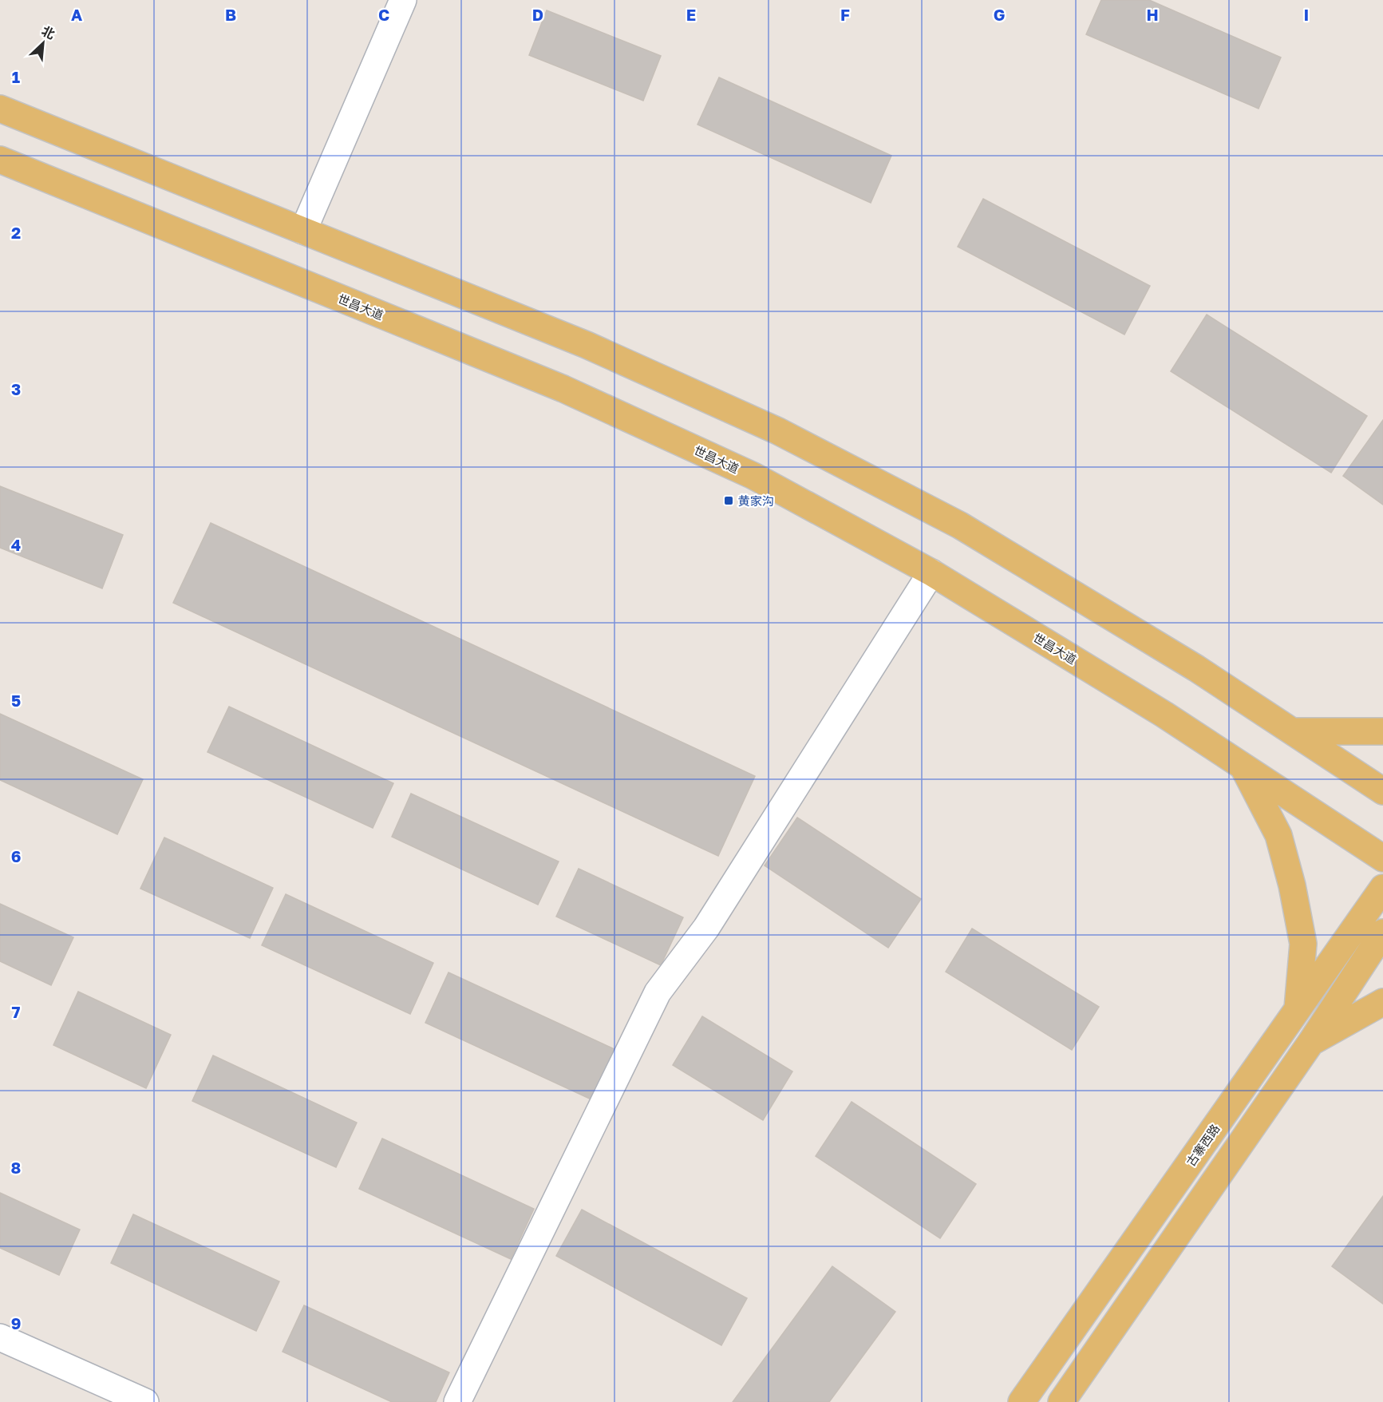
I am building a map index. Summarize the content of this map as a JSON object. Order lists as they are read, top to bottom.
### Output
{
  "streets": {
    "main road": ["世昌大道", "古寨西路"]
  },
  "places": {
    "transit": ["黄家沟"]
  },
  "north": "top right",
  "grid": {
    "columns": [
      "A",
      "B",
      "C",
      "D",
      "E",
      "F",
      "G",
      "H",
      "I"
    ],
    "rows": [
      "1",
      "2",
      "3",
      "4",
      "5",
      "6",
      "7",
      "8",
      "9"
    ]
  }
}
